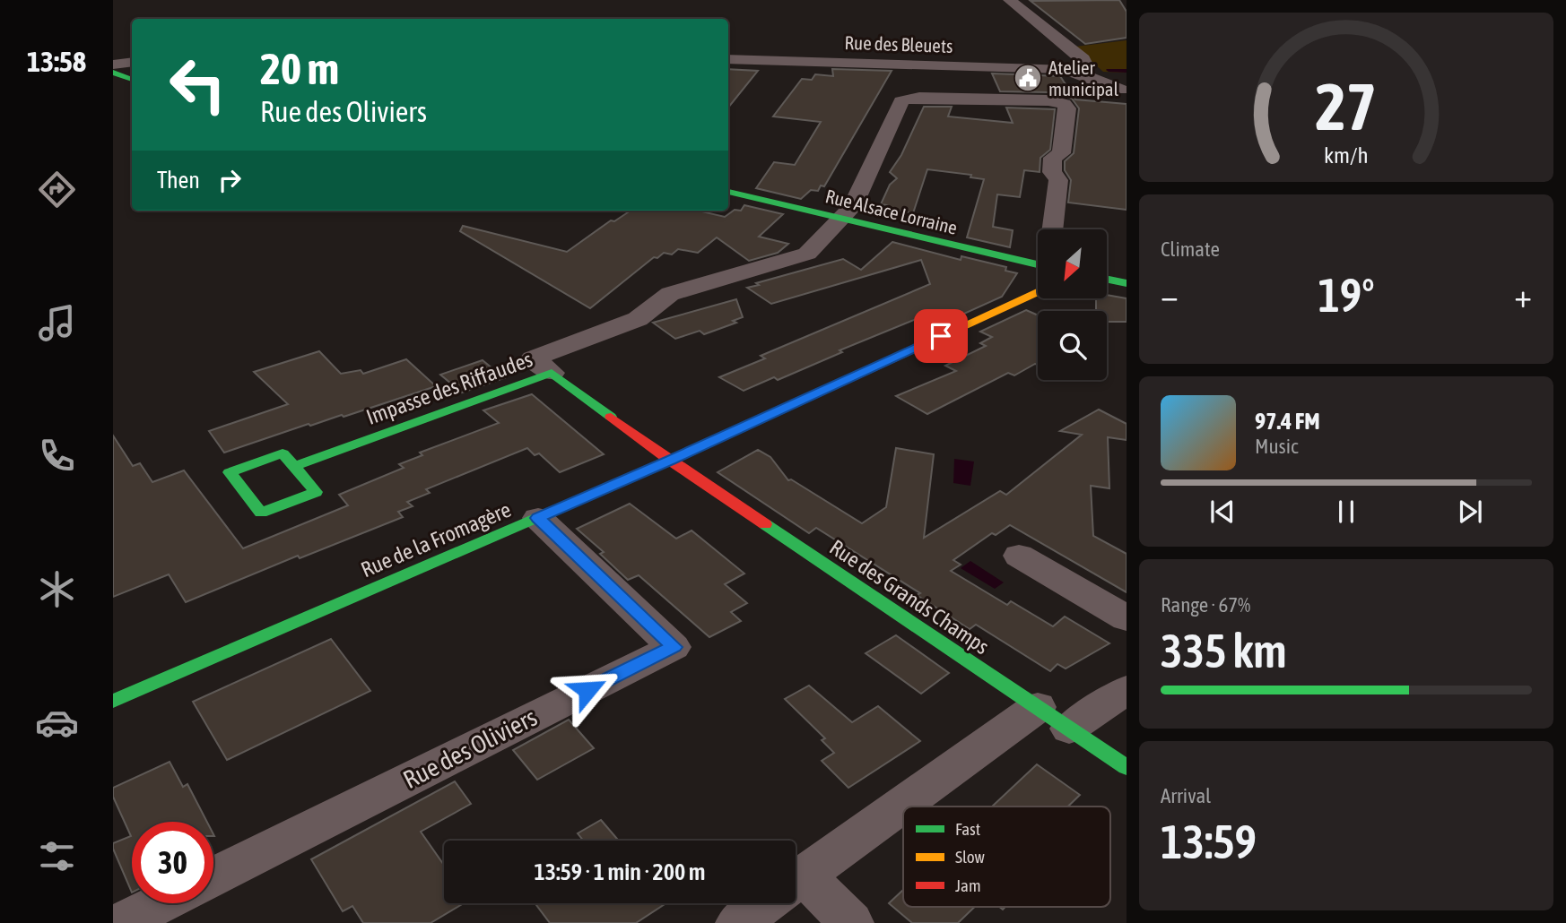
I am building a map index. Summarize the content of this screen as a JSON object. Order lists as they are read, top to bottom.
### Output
{
  "streets": {
    "street": [
      "Rue des Bleuets",
      "Rue Alsace Lorraine",
      "Impasse des Riffaudes",
      "Rue de la Fromagère",
      "Rue des Grands Champs",
      "Rue des Oliviers"
    ]
  },
  "crossings": [
    ["Impasse des Riffaudes", "Rue de la Fromagère"],
    ["Impasse des Riffaudes", "Rue des Grands Champs"],
    ["Rue de la Fromagère", "Rue des Grands Champs"],
    ["Rue de la Fromagère", "Rue des Oliviers"]
  ],
  "places": {
    "public building": ["Atelier municipal"]
  },
  "legend": ["Fast", "Slow", "Jam"],
  "north": "bottom left",
  "page": {
    "tabs": "13:58",
    "turn": ["20 m", "Rue des Oliviers"],
    "then": "Then",
    "tile": [
      "Climate",
      ["Range · 67%", "335 km"],
      ["Arrival", "13:59"]
    ],
    "heat": ["−", "19°", "+"],
    "song": ["97.4 FM", "Music"],
    "limit": "30",
    "trip": "13:59 · 1 min · 200 m",
    "gauge": ["27", "km/h"]
  }
}
